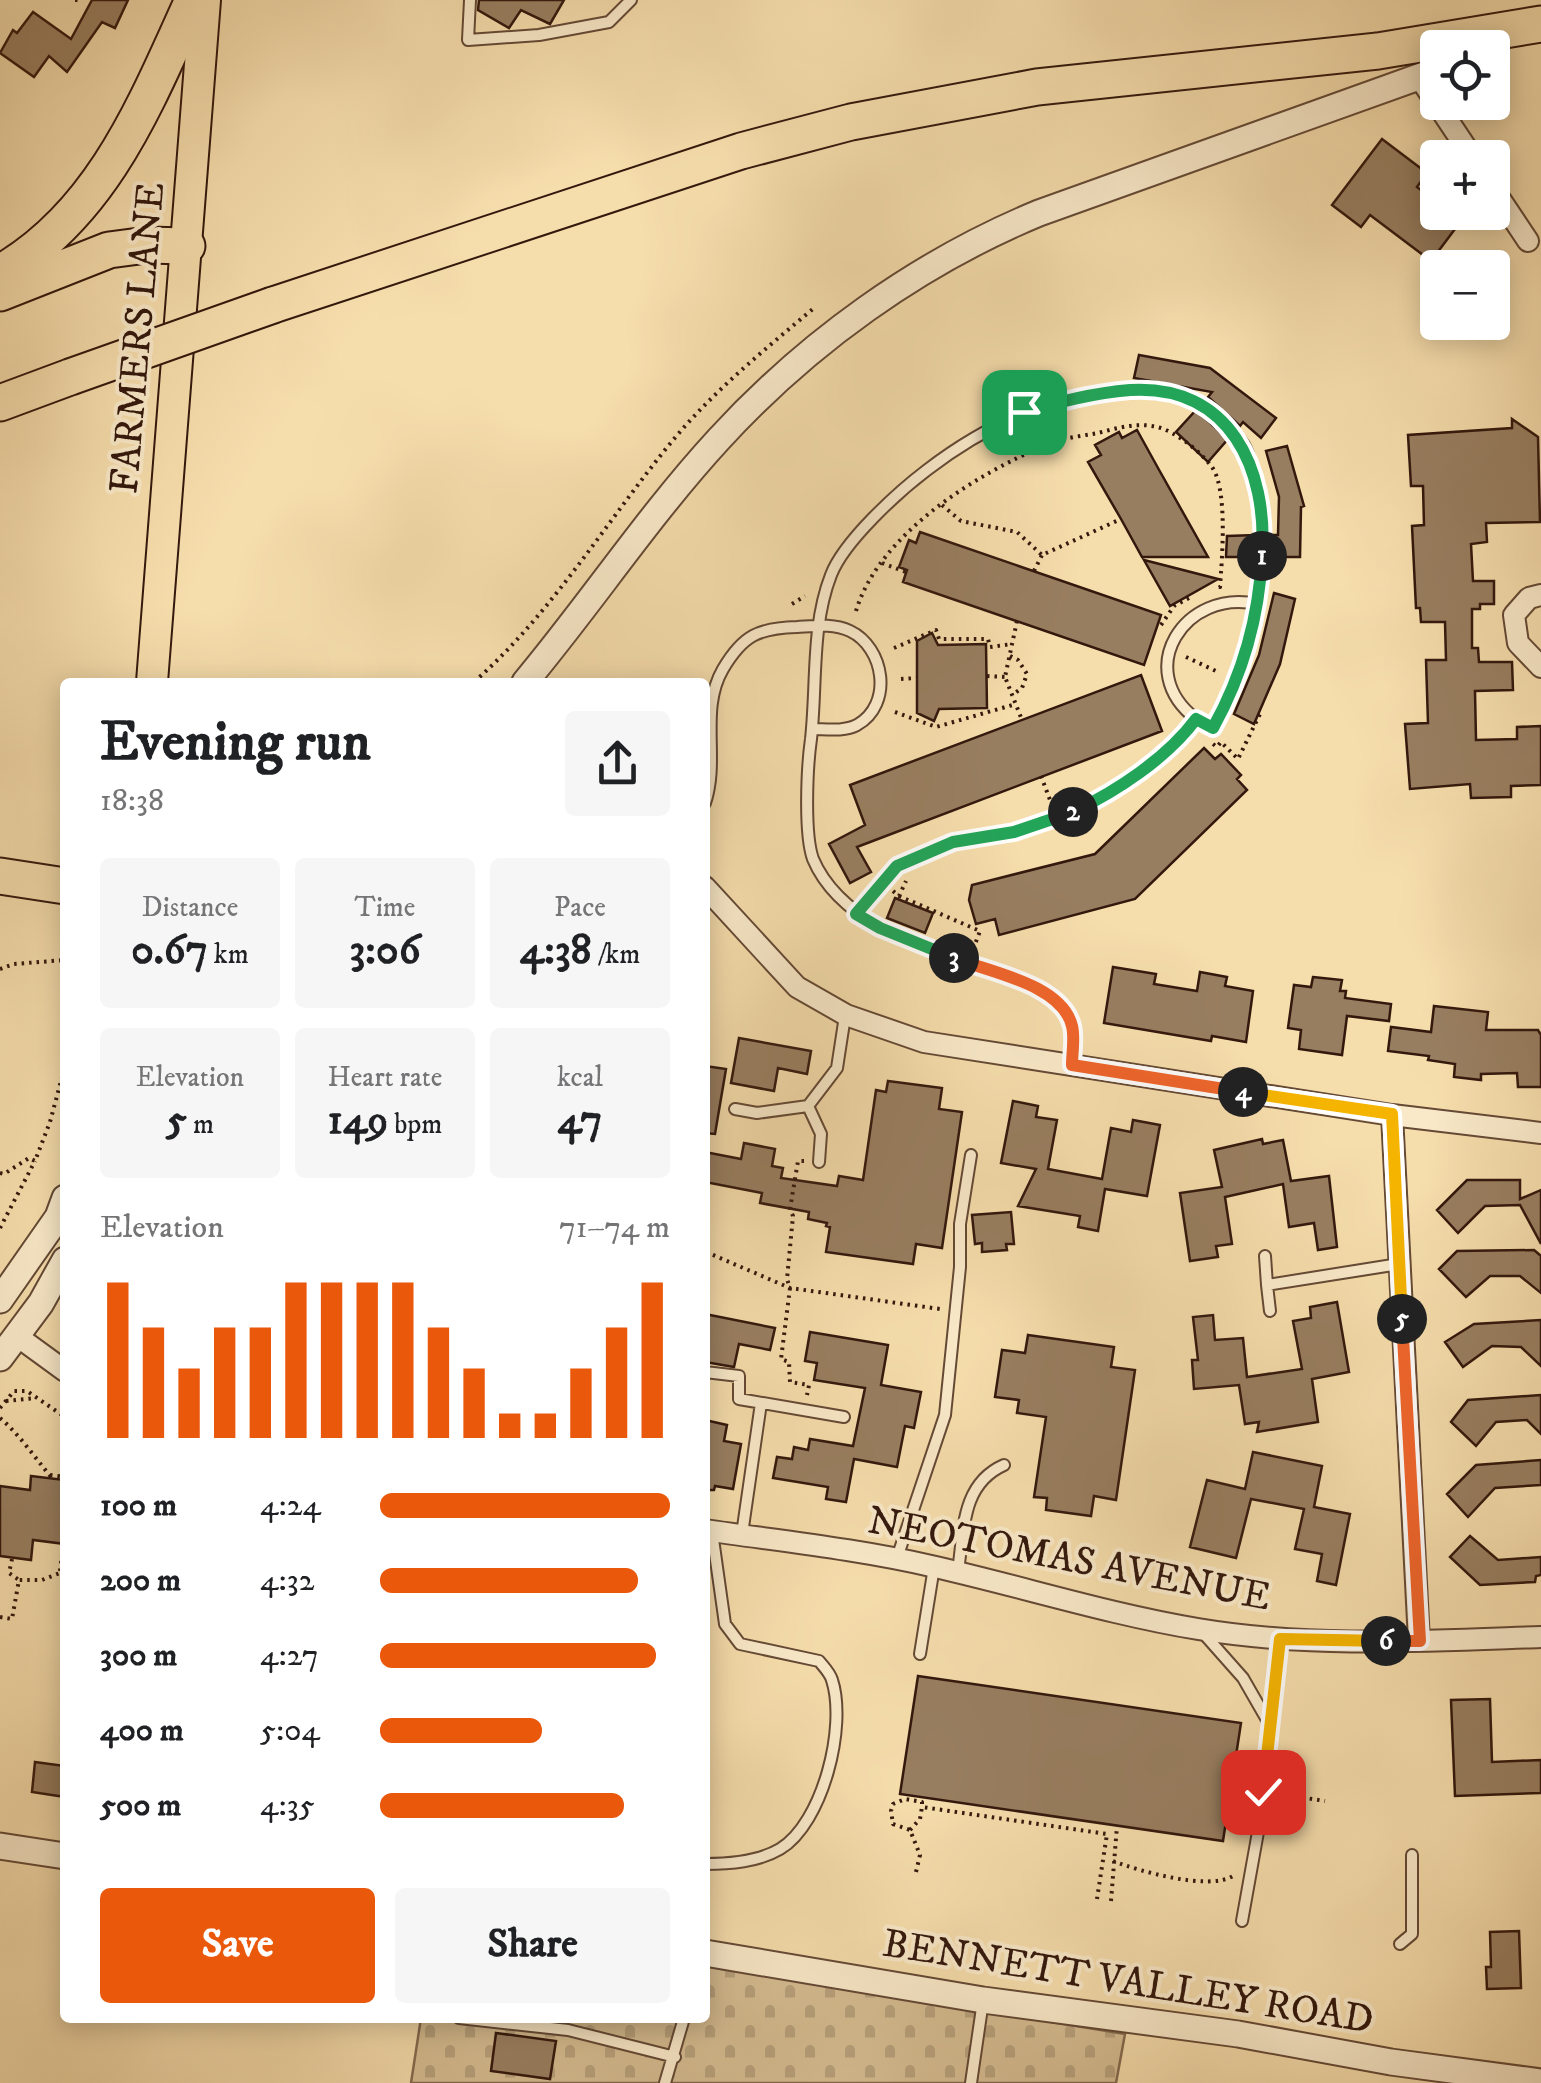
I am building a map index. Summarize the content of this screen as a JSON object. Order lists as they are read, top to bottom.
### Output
{
  "streets": {
    "main road": ["FARMERS LANE"],
    "street": ["NEOTOMAS AVENUE", "BENNETT VALLEY ROAD"]
  },
  "page": {
    "map_buttons": ["+", "−"],
    "pins": [
      "1",
      "2",
      "3",
      "4",
      "5",
      "6"
    ],
    "heading": ["Evening run", "18:38"],
    "stats": [
      ["Distance", "0.67 km"],
      ["Time", "3:06"],
      ["Pace", "4:38 /km"],
      ["Elevation", "5 m"],
      ["Heart rate", "149 bpm"],
      ["kcal", "47"]
    ],
    "chart": ["Elevation", "71–74 m"],
    "list": [
      {
        "name": "100 m",
        "note": "4:24"
      },
      {
        "name": "200 m",
        "note": "4:32"
      },
      {
        "name": "300 m",
        "note": "4:27"
      },
      {
        "name": "400 m",
        "note": "5:04"
      },
      {
        "name": "500 m",
        "note": "4:35"
      }
    ],
    "buttons": ["Save", "Share"]
  }
}
